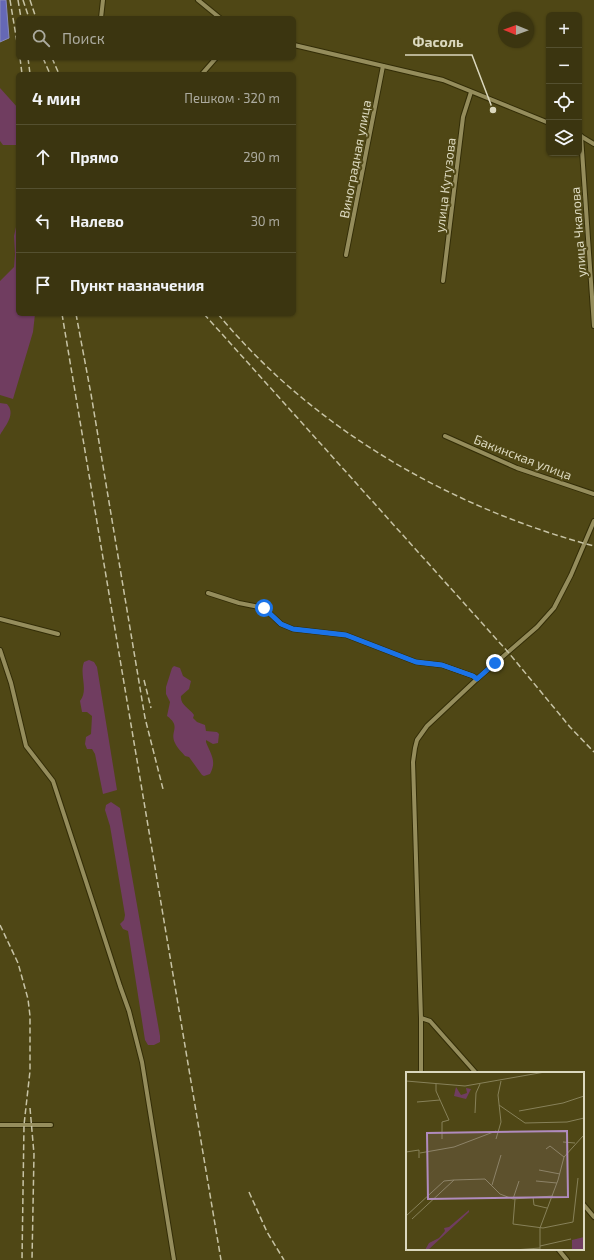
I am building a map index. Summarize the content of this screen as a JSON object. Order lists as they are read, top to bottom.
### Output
{
  "streets": {
    "street": [
      "Виноградная улица",
      "улица Кутузова",
      "улица Чкалова",
      "Бакинская улица"
    ]
  },
  "places": ["Фасоль"],
  "north": "left",
  "page": {
    "map_buttons": ["+", "−"],
    "search": "Поиск",
    "heading": ["4 мин", "Пешком · 320 m"],
    "list": [
      ["Прямо", "290 m"],
      ["Налево", "30 m"],
      "Пункт назначения"
    ]
  }
}
